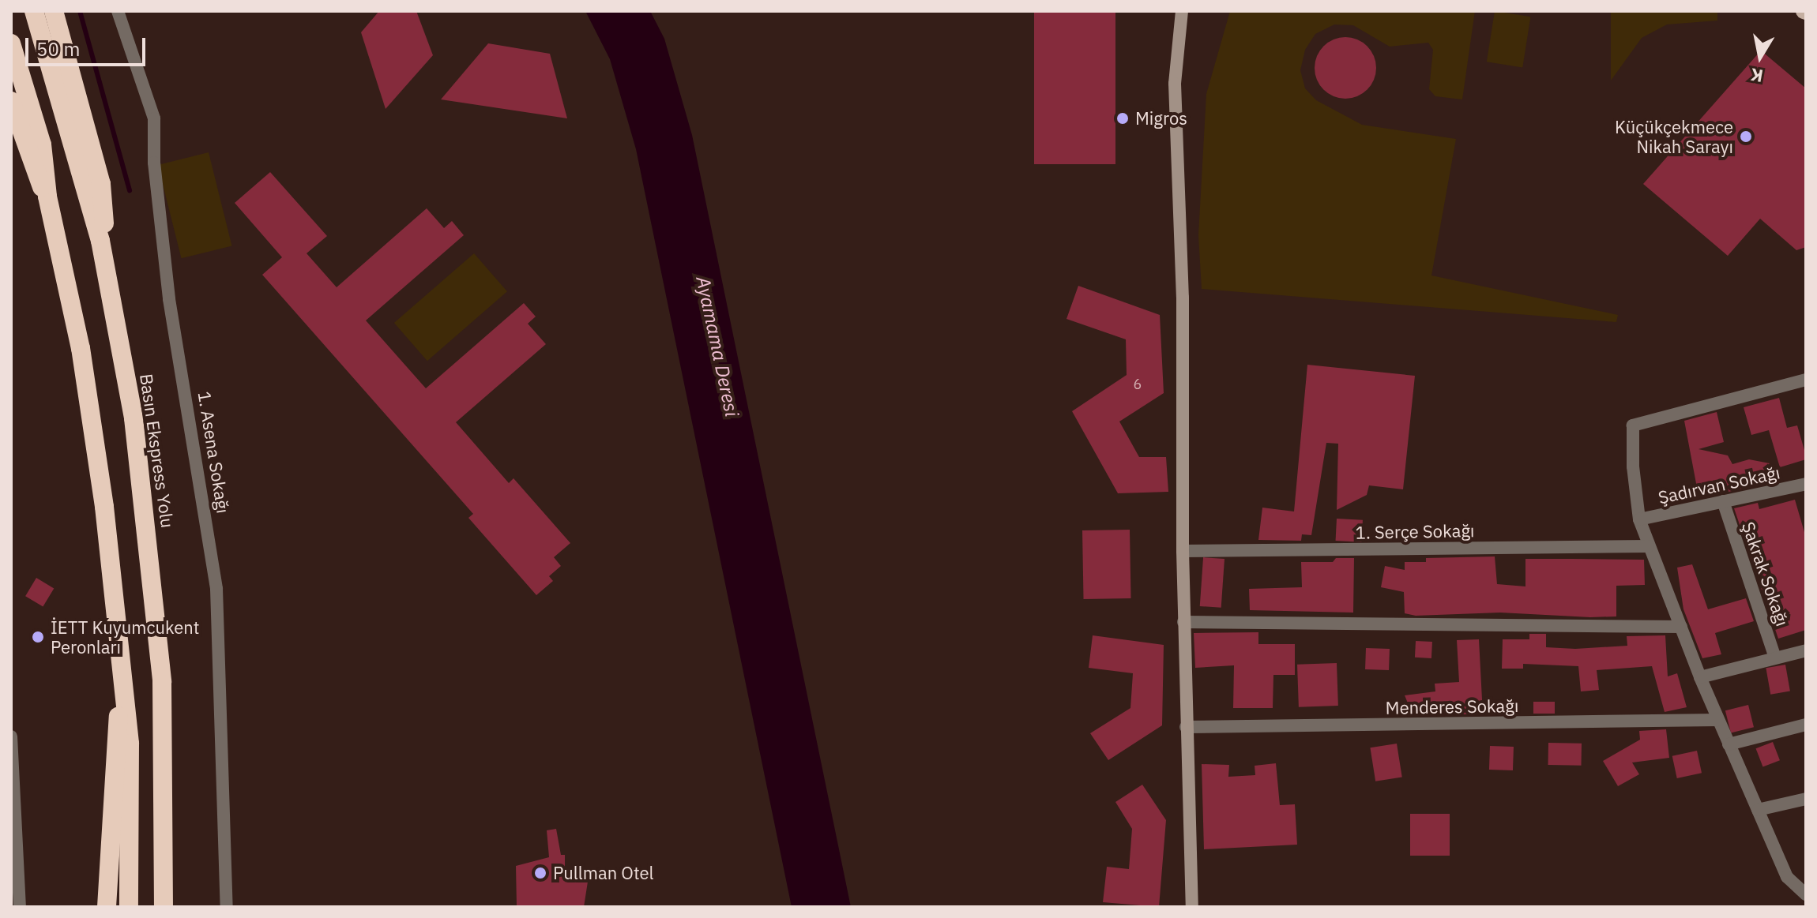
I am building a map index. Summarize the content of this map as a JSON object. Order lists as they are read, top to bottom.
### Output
{
  "streets": {
    "highway": ["Basın Ekspress Yolu"],
    "street": [
      "1. Asena Sokağı",
      "Şadırvan Sokağı",
      "1. Serçe Sokağı",
      "Şakrak Sokağı",
      "Menderes Sokağı"
    ]
  },
  "crossings": [
    ["Şadırvan Sokağı", "Şakrak Sokağı"]
  ],
  "water": ["Ayamama Deresi"],
  "places": [
    "Migros",
    "Küçükçekmece Nikah Sarayı",
    "İETT Kuyumcukent Peronları",
    "Pullman Otel"
  ],
  "house_numbers": ["6"],
  "scale_bar": "50 m",
  "north": "bottom"
}
